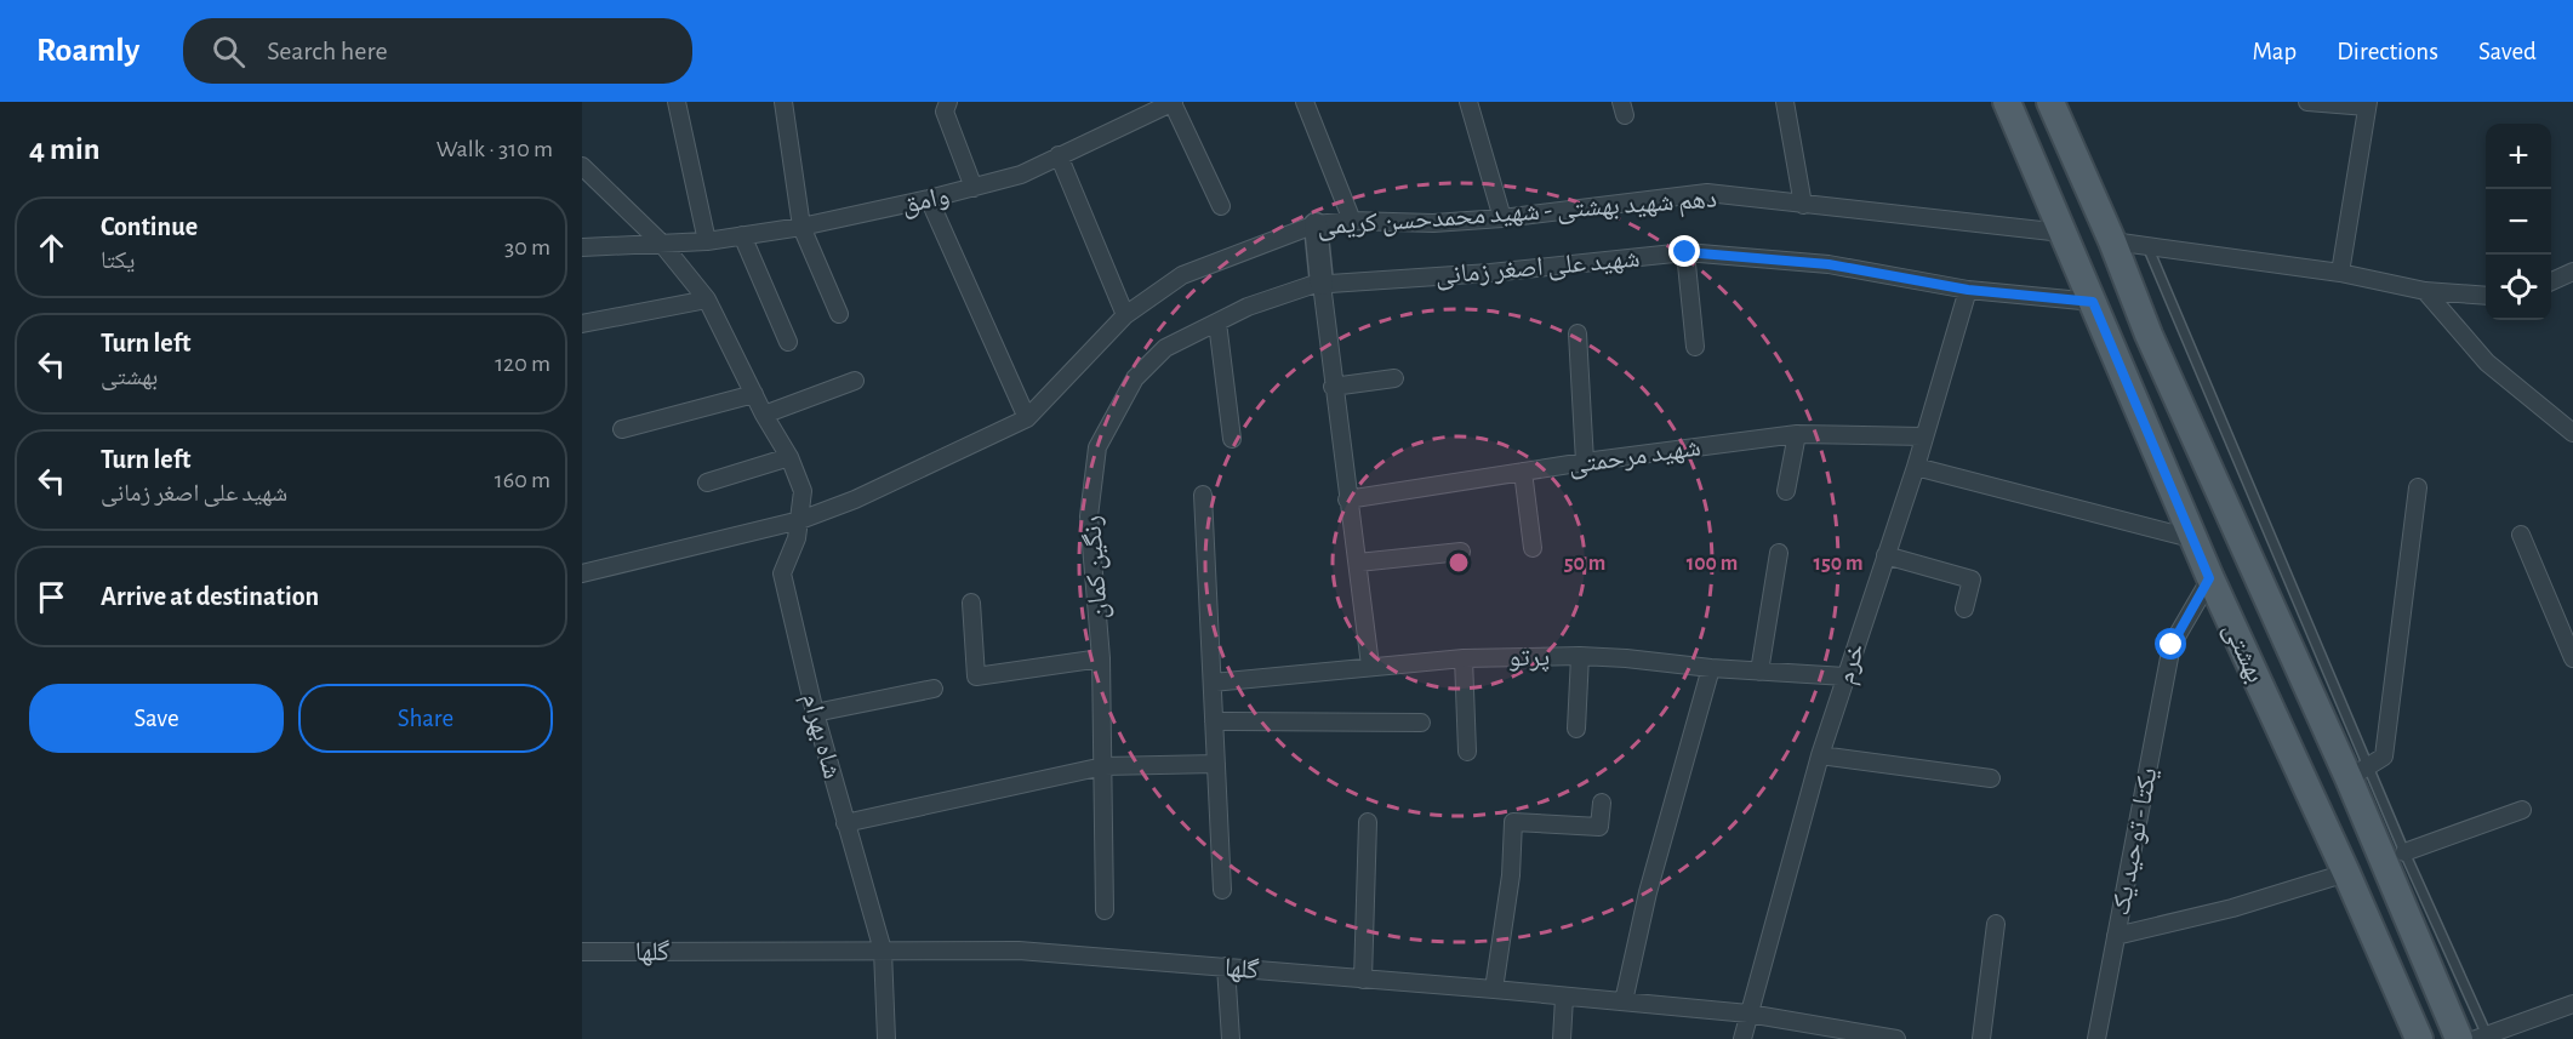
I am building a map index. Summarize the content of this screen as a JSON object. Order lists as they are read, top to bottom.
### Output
{
  "streets": {
    "main road": ["بهشتی"],
    "street": [
      "وامق",
      "دهم شهید بهشتی - شهید محمدحسن کریمی",
      "شهید علی اصغر زمانی",
      "شهید مرحمتی",
      "رنگین کمان",
      "پرتو",
      "خرم",
      "شاه بهرام",
      "یکتا - توحید یک",
      "گلها"
    ]
  },
  "crossings": [
    ["وامق", "شاه بهرام"],
    ["دهم شهید بهشتی - شهید محمدحسن کریمی", "بهشتی"],
    ["دهم شهید بهشتی - شهید محمدحسن کریمی", "شاه بهرام"],
    ["شهید علی اصغر زمانی", "رنگین کمان"],
    ["شهید علی اصغر زمانی", "بهشتی"],
    ["شهید علی اصغر زمانی", "خرم"],
    ["شهید مرحمتی", "خرم"],
    ["بهشتی", "یکتا - توحید یک"],
    ["پرتو", "خرم"],
    ["خرم", "گلها"],
    ["شاه بهرام", "گلها"]
  ],
  "page": {
    "header": "Roamly",
    "search": "Search here",
    "nav": ["Map", "Directions", "Saved"],
    "heading": ["4 min", "Walk · 310 m"],
    "map_buttons": ["+", "−"],
    "list": [
      ["Continue", "یکتا", "30 m"],
      ["Turn left", "بهشتی", "120 m"],
      ["Turn left", "شهید علی اصغر زمانی", "160 m"],
      "Arrive at destination"
    ],
    "buttons": ["Save", "Share"]
  },
  "rings": ["50 m", "100 m", "150 m"]
}
